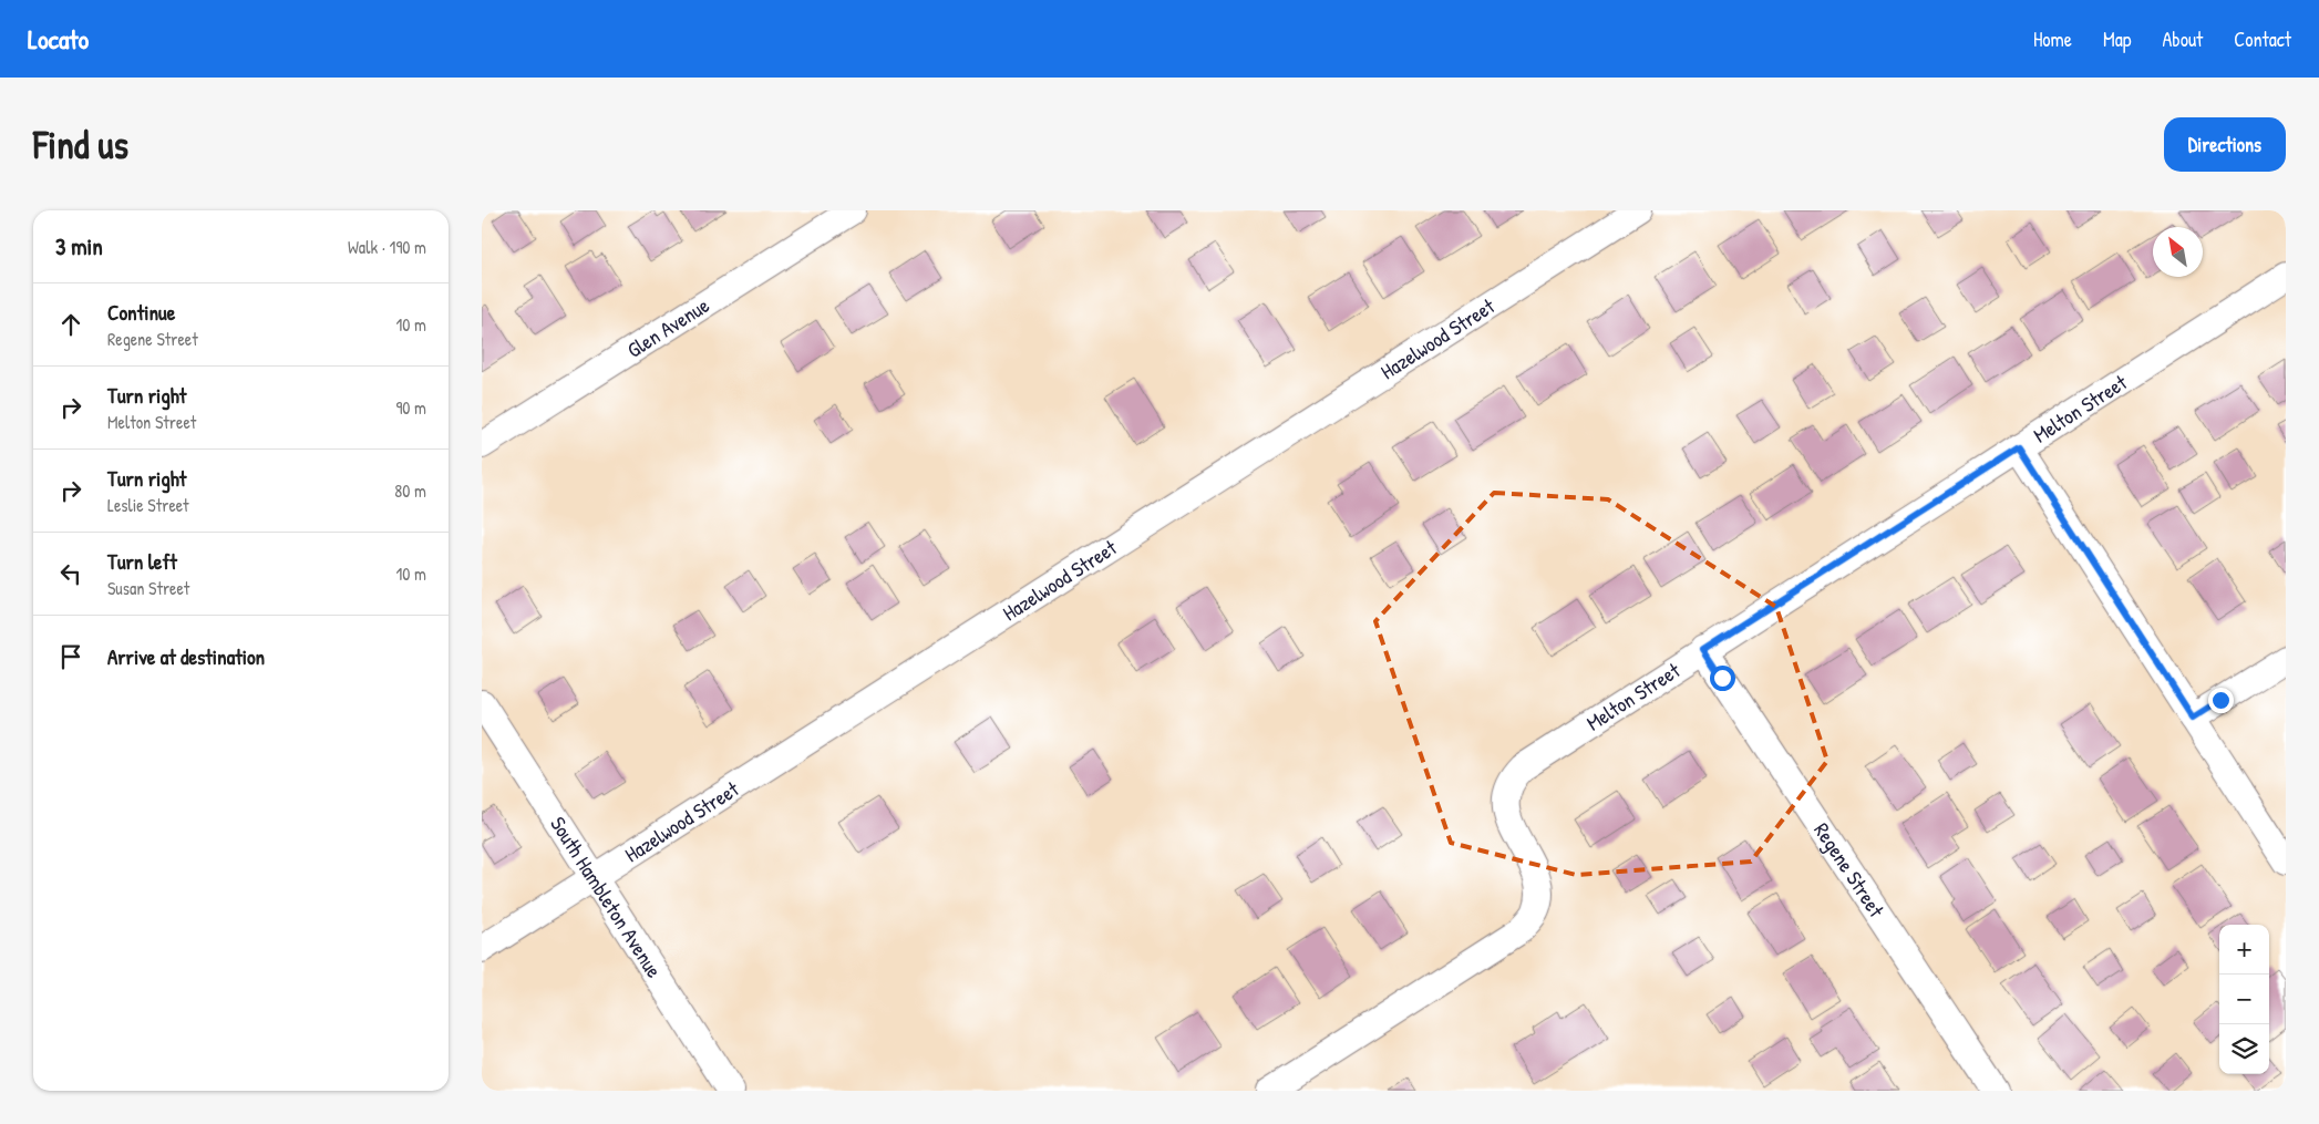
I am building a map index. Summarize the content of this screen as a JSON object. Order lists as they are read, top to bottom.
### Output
{
  "streets": {
    "street": [
      "Glen Avenue",
      "Hazelwood Street",
      "Melton Street",
      "Regene Street",
      "South Hambleton Avenue"
    ]
  },
  "crossings": [
    ["Hazelwood Street", "South Hambleton Avenue"],
    ["Melton Street", "Regene Street"]
  ],
  "north": "top left",
  "page": {
    "header": "Locato",
    "nav": [
      "Home",
      "Map",
      "About",
      "Contact"
    ],
    "buttons": "Directions",
    "title": "Find us",
    "heading": ["3 min", "Walk · 190 m"],
    "list": [
      ["Continue", "Regene Street", "10 m"],
      ["Turn right", "Melton Street", "90 m"],
      ["Turn right", "Leslie Street", "80 m"],
      ["Turn left", "Susan Street", "10 m"],
      "Arrive at destination"
    ],
    "map_buttons": ["+", "−"]
  }
}
